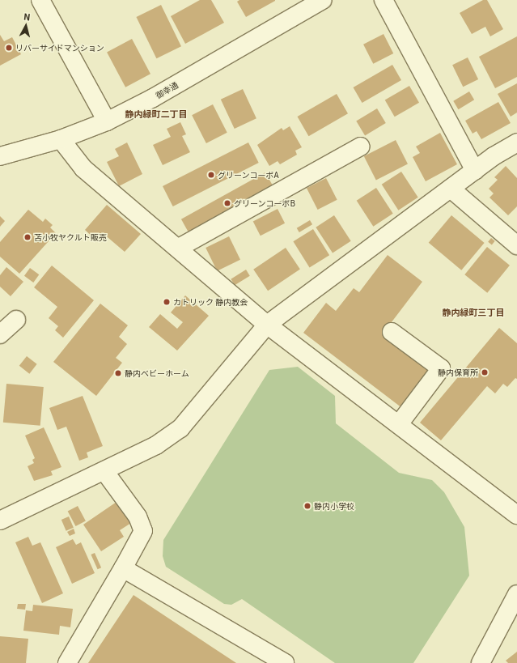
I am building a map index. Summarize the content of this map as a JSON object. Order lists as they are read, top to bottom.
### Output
{
  "streets": {
    "street": ["御幸通"]
  },
  "districts": ["静内緑町二丁目", "静内緑町三丁目"],
  "places": [
    "リバーサイドマンション",
    "グリーンコーポA",
    "グリーンコーポB",
    "苫小牧ヤクルト販売",
    "カトリック 静内教会",
    "静内保育所",
    "静内ベビーホーム",
    "静内小学校"
  ],
  "north": "top"
}
